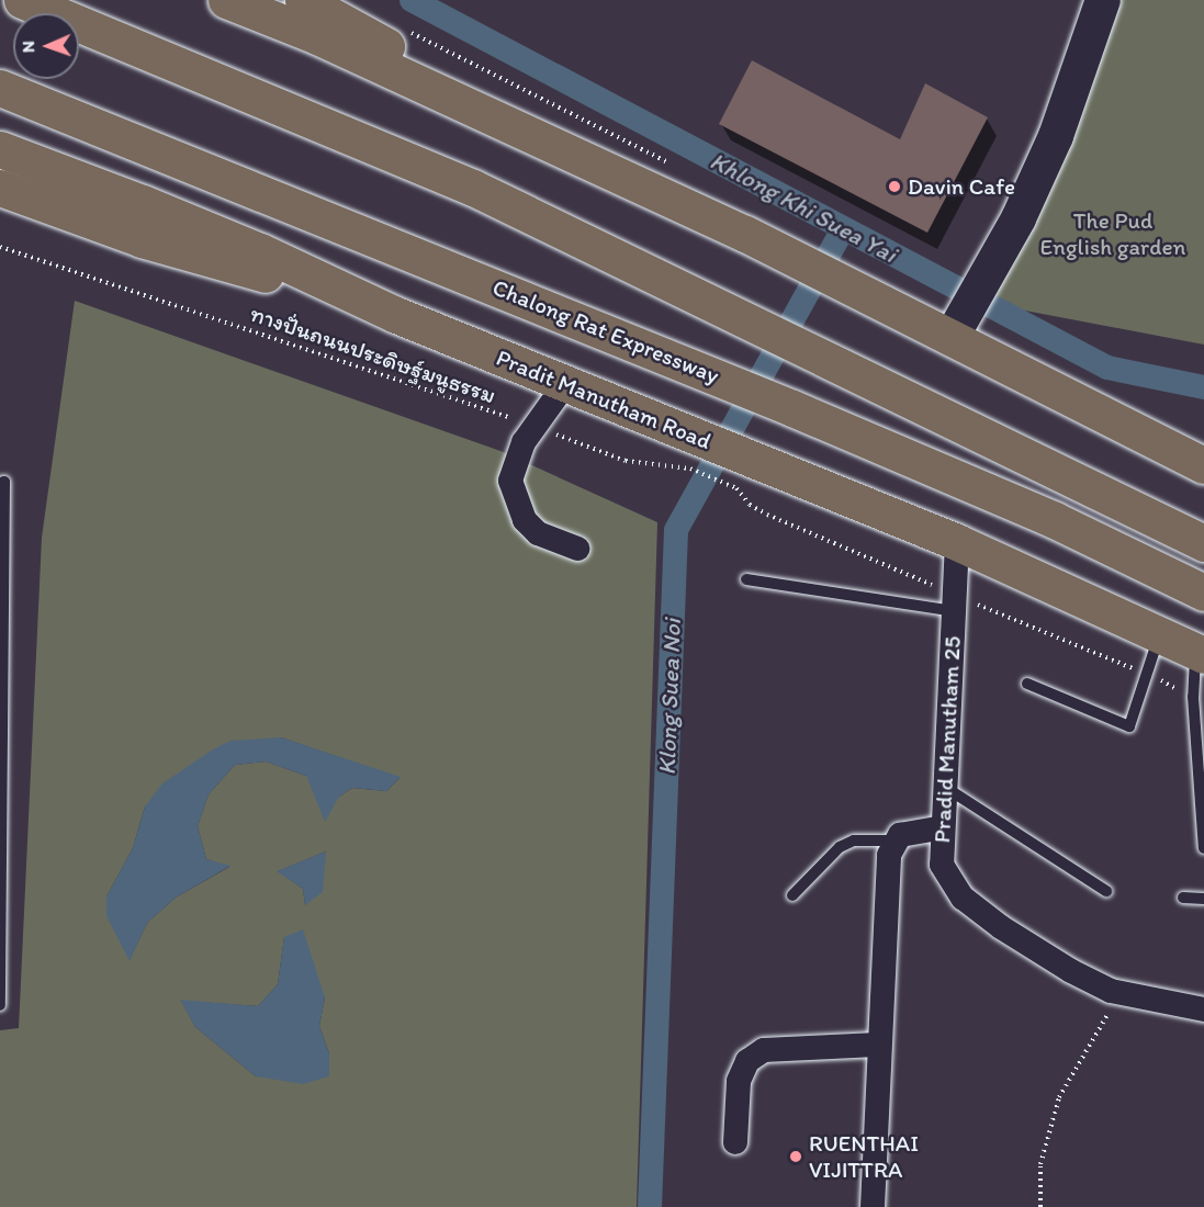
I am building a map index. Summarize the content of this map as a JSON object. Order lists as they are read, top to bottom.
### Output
{
  "streets": {
    "main road": ["Chalong Rat Expressway", "Pradit Manutham Road"],
    "street": ["Pradid Manutham 25"],
    "path": ["ทางปั่นถนนประดิษฐ์มนูธรรม"]
  },
  "crossings": [
    ["ทางปั่นถนนประดิษฐ์มนูธรรม", "Pradit Manutham Road"],
    ["Pradit Manutham Road", "Pradid Manutham 25"]
  ],
  "water": ["Khlong Khi Suea Yai", "Klong Suea Noi"],
  "parks": ["The Pud English garden"],
  "places": ["Davin Cafe", "RUENTHAI VIJITTRA"],
  "north": "left"
}
